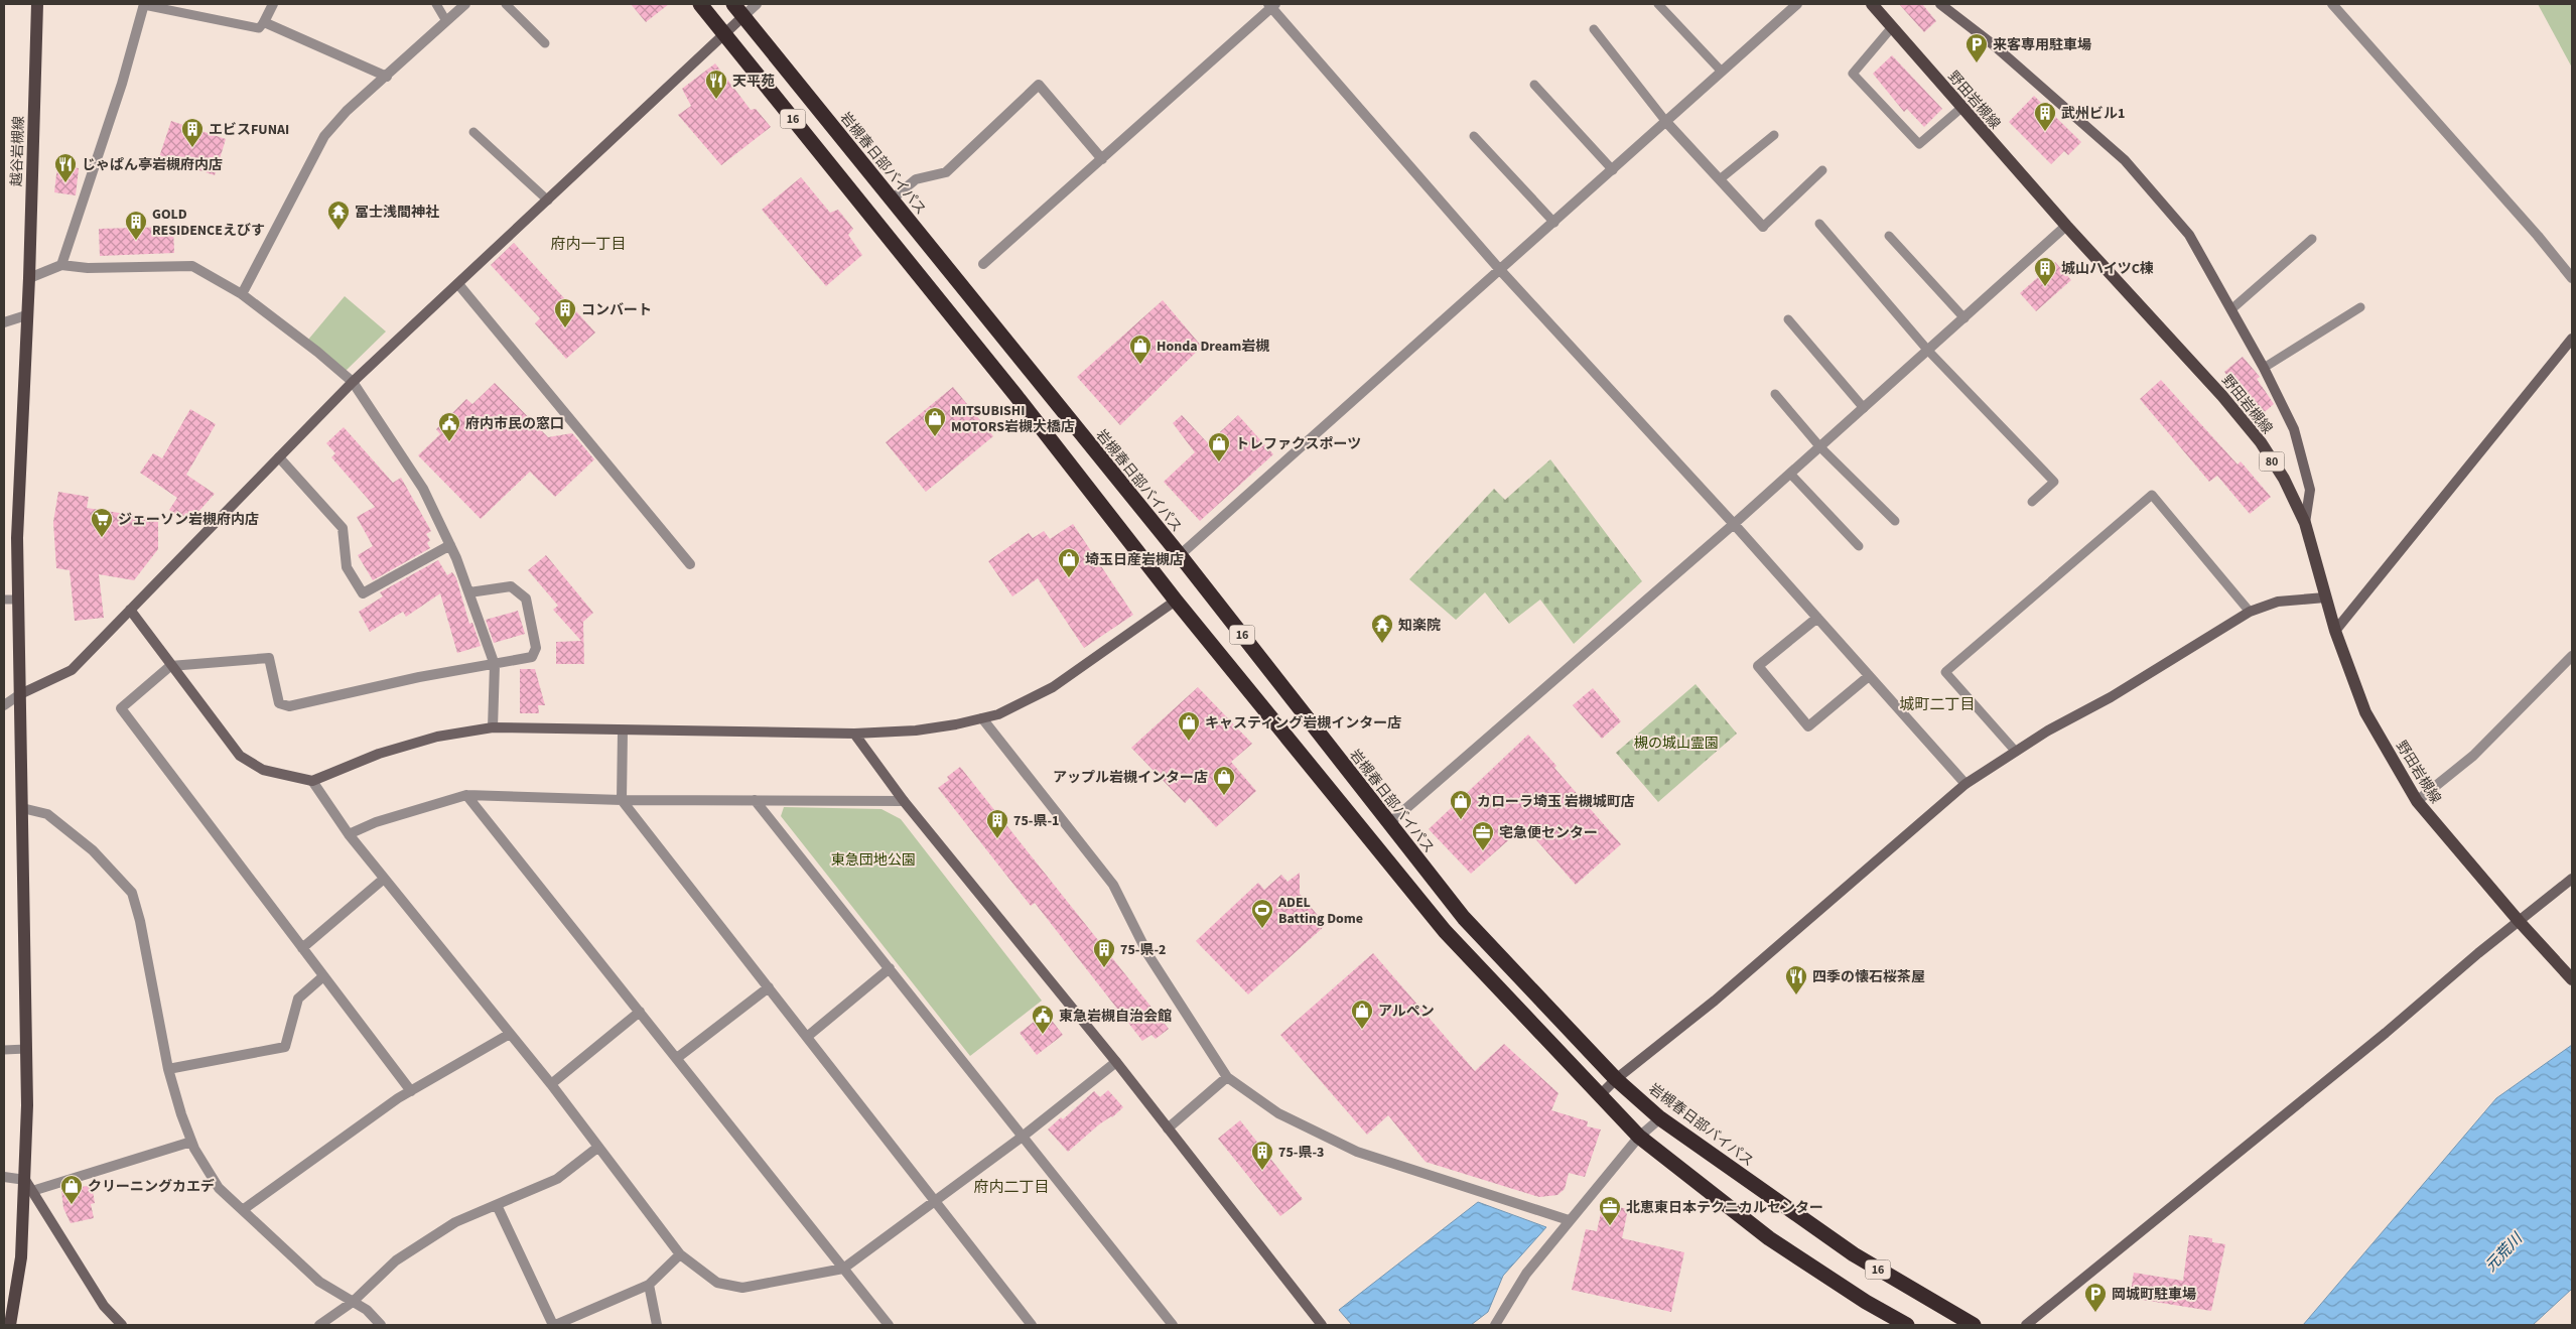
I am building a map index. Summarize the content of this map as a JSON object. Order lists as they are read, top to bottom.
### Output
{
  "streets": {
    "highway": ["16", "岩槻春日部バイパス"],
    "main road": ["野田岩槻線", "越谷岩槻線", "80"]
  },
  "districts": ["府内一丁目", "城町二丁目", "府内二丁目"],
  "water": ["元荒川"],
  "parks": ["槻の城山霊園", "東急団地公園"],
  "places": {
    "parking": ["来客専用駐車場", "岡城町駐車場"],
    "restaurant": ["天平苑", "じゃぱん亭岩槻府内店", "四季の懐石桜茶屋"],
    "building": [
      "武州ビル1",
      "エビスFUNAI",
      "GOLD RESIDENCEえびす",
      "城山ハイツC棟",
      "コンバート",
      "75-県-1",
      "75-県-2",
      "75-県-3"
    ],
    "temple": ["冨士浅間神社", "知楽院"],
    "shop": [
      "Honda Dream岩槻",
      "MITSUBISHI MOTORS岩槻大橋店",
      "トレファクスポーツ",
      "埼玉日産岩槻店",
      "キャスティング岩槻インター店",
      "アップル岩槻インター店",
      "カローラ埼玉 岩槻城町店",
      "アルペン",
      "クリーニングカエデ"
    ],
    "public building": ["府内市民の窓口", "東急岩槻自治会館"],
    "supermarket": ["ジェーソン岩槻府内店"],
    "office": ["宅急便センター", "北恵東日本テクニカルセンター"],
    "sports": ["ADEL Batting Dome"]
  }
}
